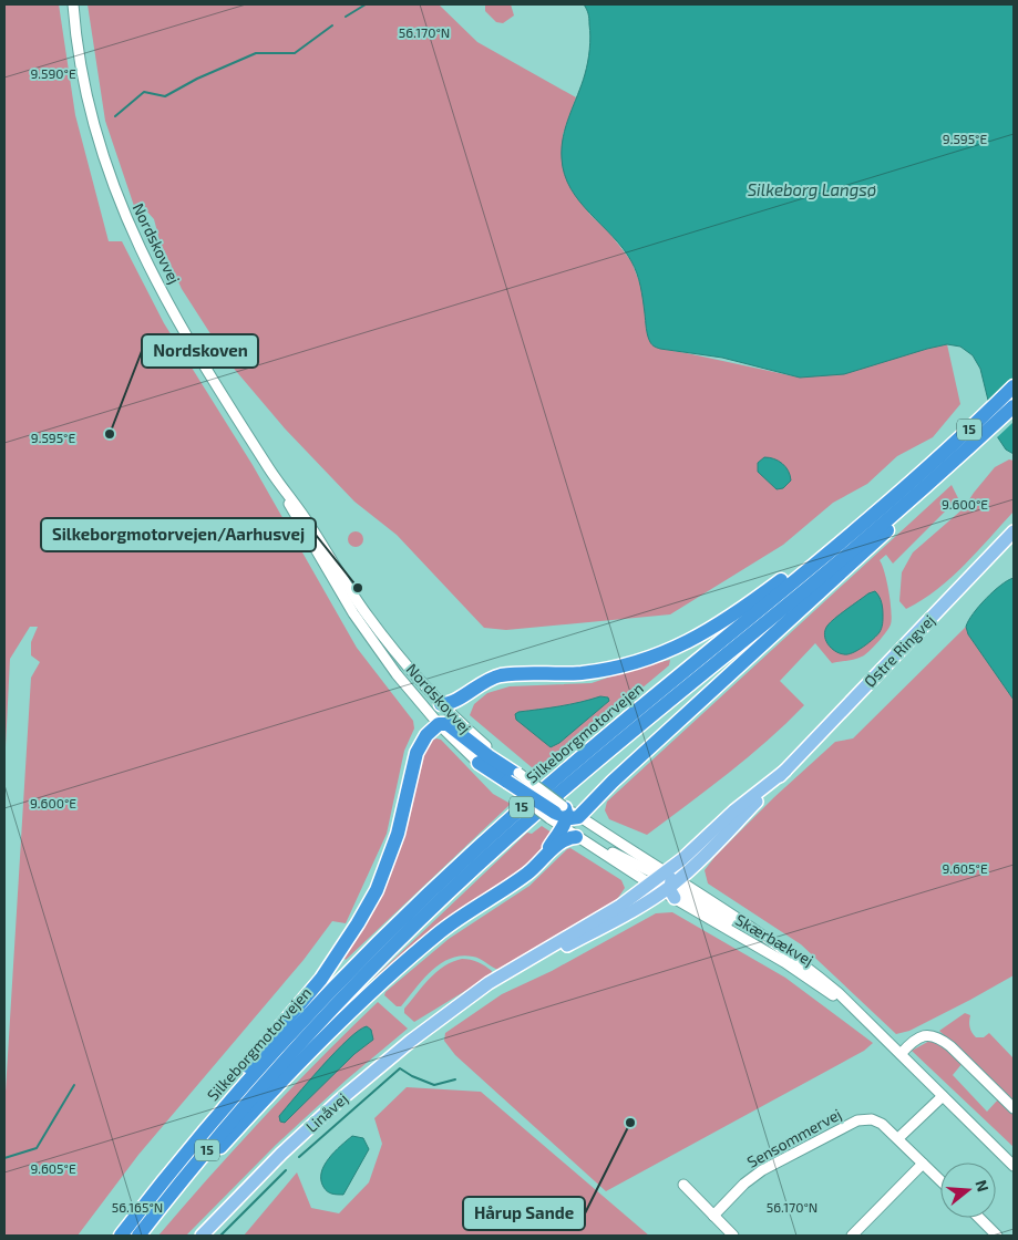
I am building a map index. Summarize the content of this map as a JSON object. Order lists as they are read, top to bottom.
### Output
{
  "streets": {
    "highway": ["15", "Silkeborgmotorvejen"],
    "main road": ["Østre Ringvej", "Linåvej"],
    "street": ["Nordskovvej", "Skærbækvej", "Sensommervej"]
  },
  "crossings": [
    ["Østre Ringvej", "Skærbækvej"],
    ["Østre Ringvej", "Linåvej"],
    ["Skærbækvej", "Linåvej"]
  ],
  "water": ["Silkeborg Langsø"],
  "places": ["Nordskoven", "Silkeborgmotorvejen/Aarhusvej", "Hårup Sande"],
  "north": "right",
  "coordinates": [
    "56.170°N",
    "9.590°E",
    "9.595°E",
    "9.600°E",
    "9.605°E",
    "56.165°N"
  ]
}
